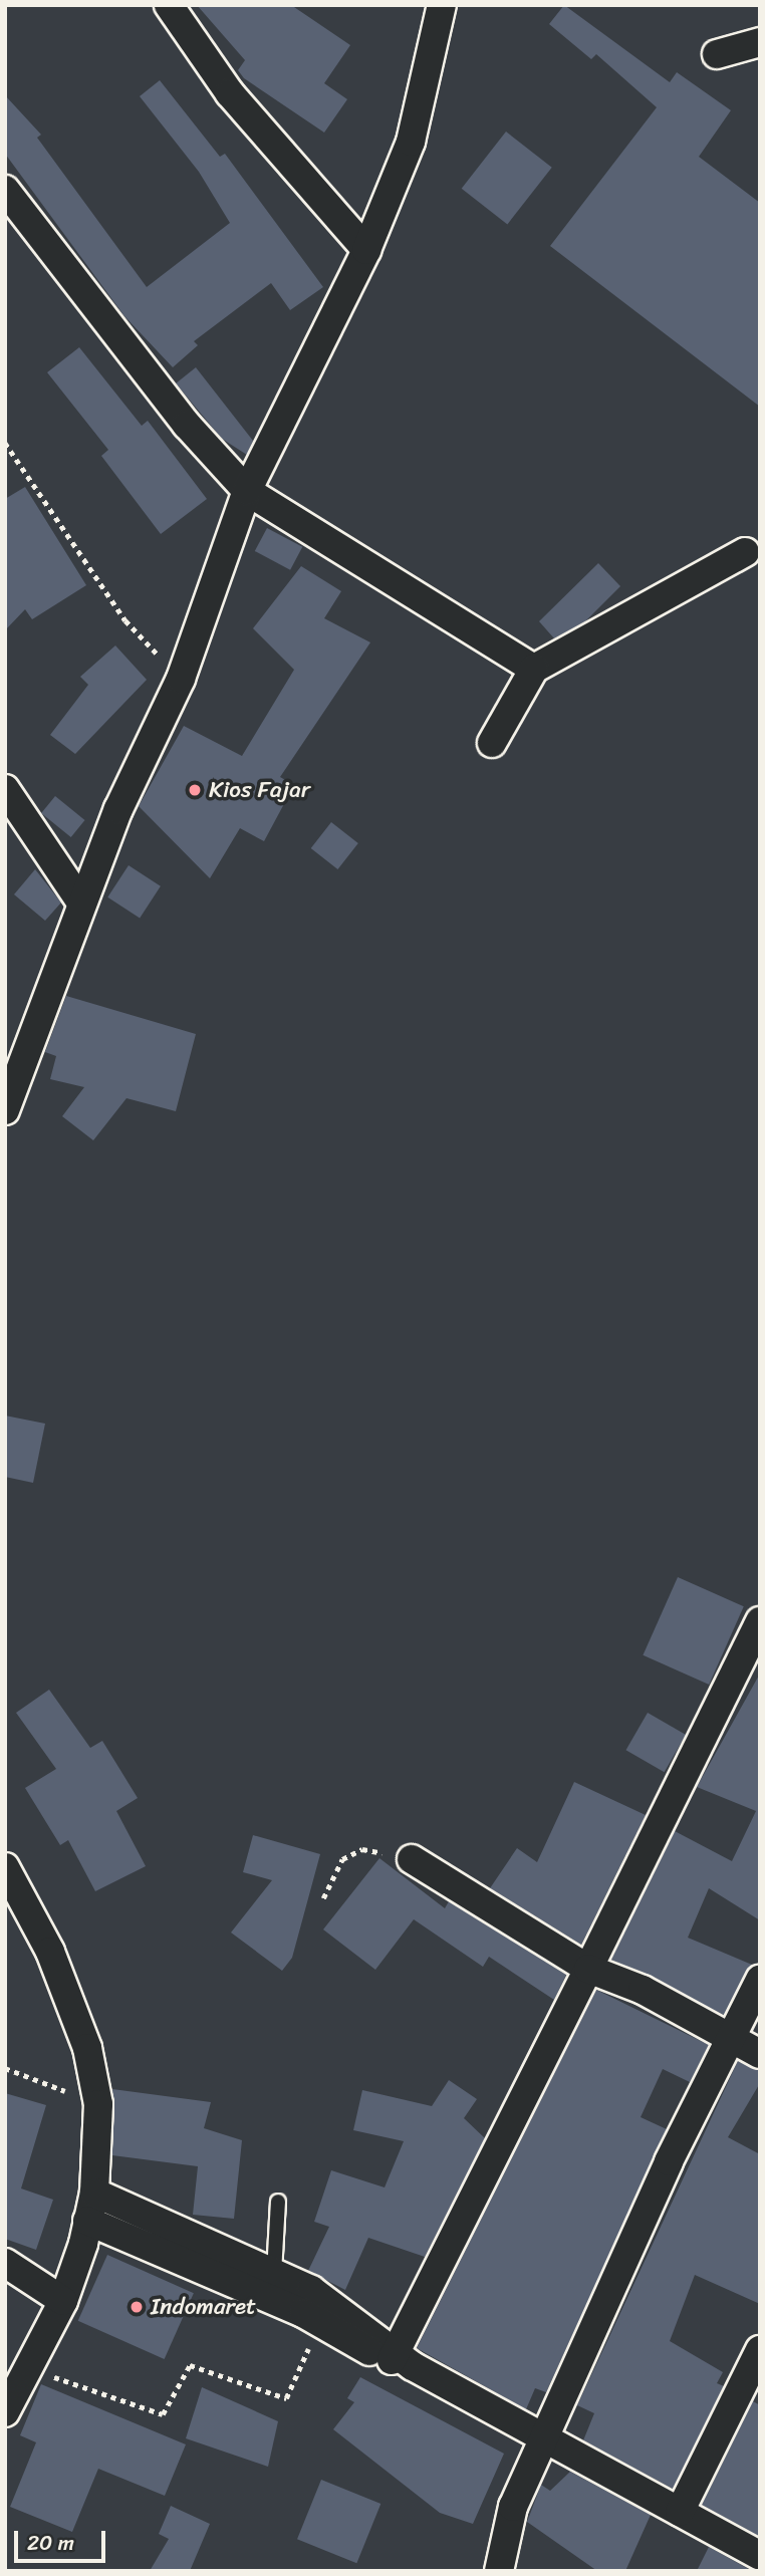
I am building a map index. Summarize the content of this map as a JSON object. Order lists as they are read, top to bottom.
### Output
{
  "places": ["Kios Fajar", "Indomaret"],
  "scale_bar": "20 m"
}
